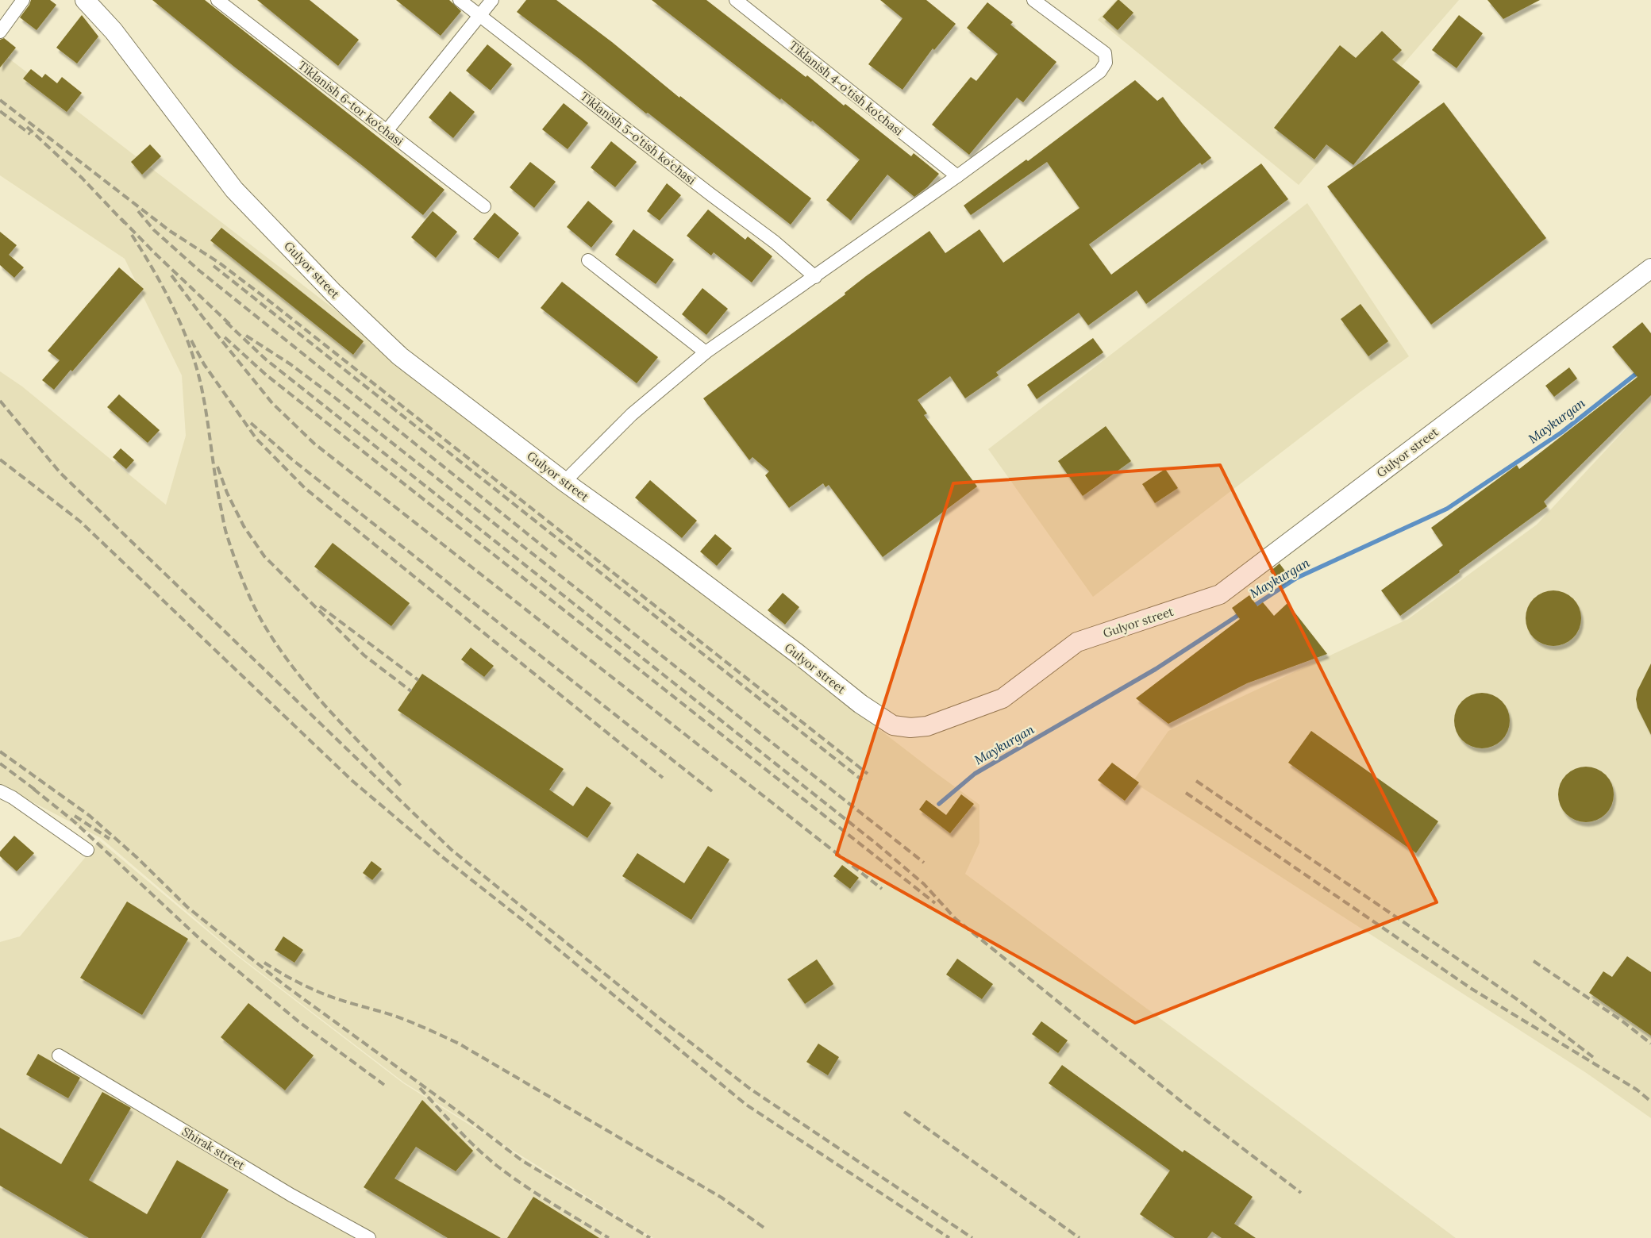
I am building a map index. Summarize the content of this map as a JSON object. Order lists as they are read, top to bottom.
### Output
{
  "streets": {
    "street": [
      "Tiklanish 4-o'tish ko‘chasi",
      "Tiklanish 6-tor ko‘chasi",
      "Tiklanish 5-o'tish ko‘chasi",
      "Gulyor street",
      "Shirak street"
    ]
  },
  "water": ["Maykurgan"]
}
